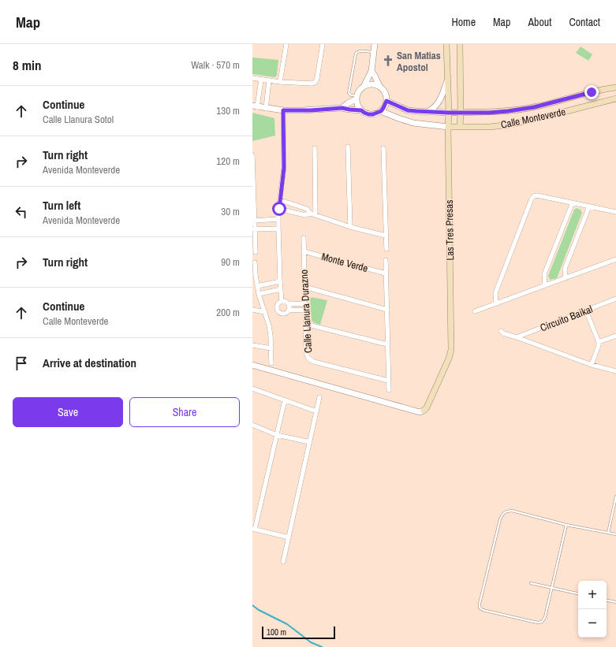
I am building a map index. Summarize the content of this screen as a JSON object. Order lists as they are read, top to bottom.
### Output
{
  "streets": {
    "main road": ["Calle Monteverde", "Las Tres Presas"],
    "street": ["Monte Verde", "Calle Llanura Durazno", "Circuito Baikal"]
  },
  "crossings": [
    ["Calle Monteverde", "Las Tres Presas"],
    ["Monte Verde", "Calle Llanura Durazno"]
  ],
  "places": {
    "church": ["San Matias Apostol"]
  },
  "scale_bar": "100 m",
  "page": {
    "header": "Map",
    "nav": [
      "Home",
      "Map",
      "About",
      "Contact"
    ],
    "heading": ["8 min", "Walk · 570 m"],
    "list": [
      ["Continue", "Calle Llanura Sotol", "130 m"],
      ["Turn right", "Avenida Monteverde", "120 m"],
      ["Turn left", "Avenida Monteverde", "30 m"],
      ["Turn right", "90 m"],
      ["Continue", "Calle Monteverde", "200 m"],
      "Arrive at destination"
    ],
    "buttons": ["Save", "Share"],
    "map_buttons": ["+", "−"],
    "scale": "100 m"
  }
}
